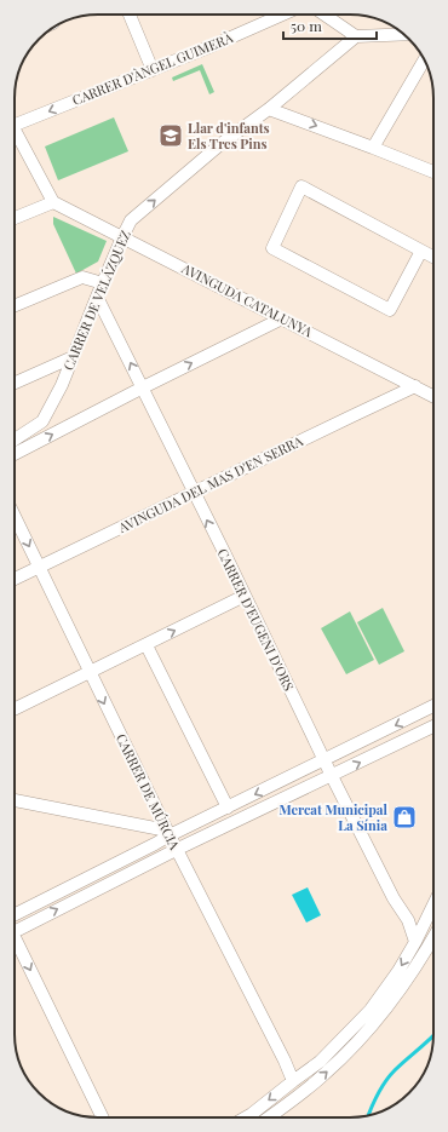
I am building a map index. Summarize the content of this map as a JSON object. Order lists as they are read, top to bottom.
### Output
{
  "streets": {
    "street": [
      "CARRER D'ÀNGEL GUIMERÀ",
      "CARRER DE VELÁZQUEZ",
      "AVINGUDA CATALUNYA",
      "AVINGUDA DEL MAS D'EN SERRA",
      "CARRER D'EUGENI D'ORS",
      "CARRER DE MÚRCIA"
    ]
  },
  "crossings": [
    ["CARRER DE VELÁZQUEZ", "AVINGUDA CATALUNYA"],
    ["CARRER DE VELÁZQUEZ", "CARRER D'EUGENI D'ORS"],
    ["AVINGUDA CATALUNYA", "AVINGUDA DEL MAS D'EN SERRA"],
    ["AVINGUDA DEL MAS D'EN SERRA", "CARRER D'EUGENI D'ORS"],
    ["AVINGUDA DEL MAS D'EN SERRA", "CARRER DE MÚRCIA"]
  ],
  "one_way": ["CARRER D'ÀNGEL GUIMERÀ", "CARRER DE VELÁZQUEZ"],
  "places": {
    "school or university": ["Llar d'infants Els Tres Pins"],
    "shop": ["Mercat Municipal La Sínia"]
  },
  "scale_bar": "50 m"
}
